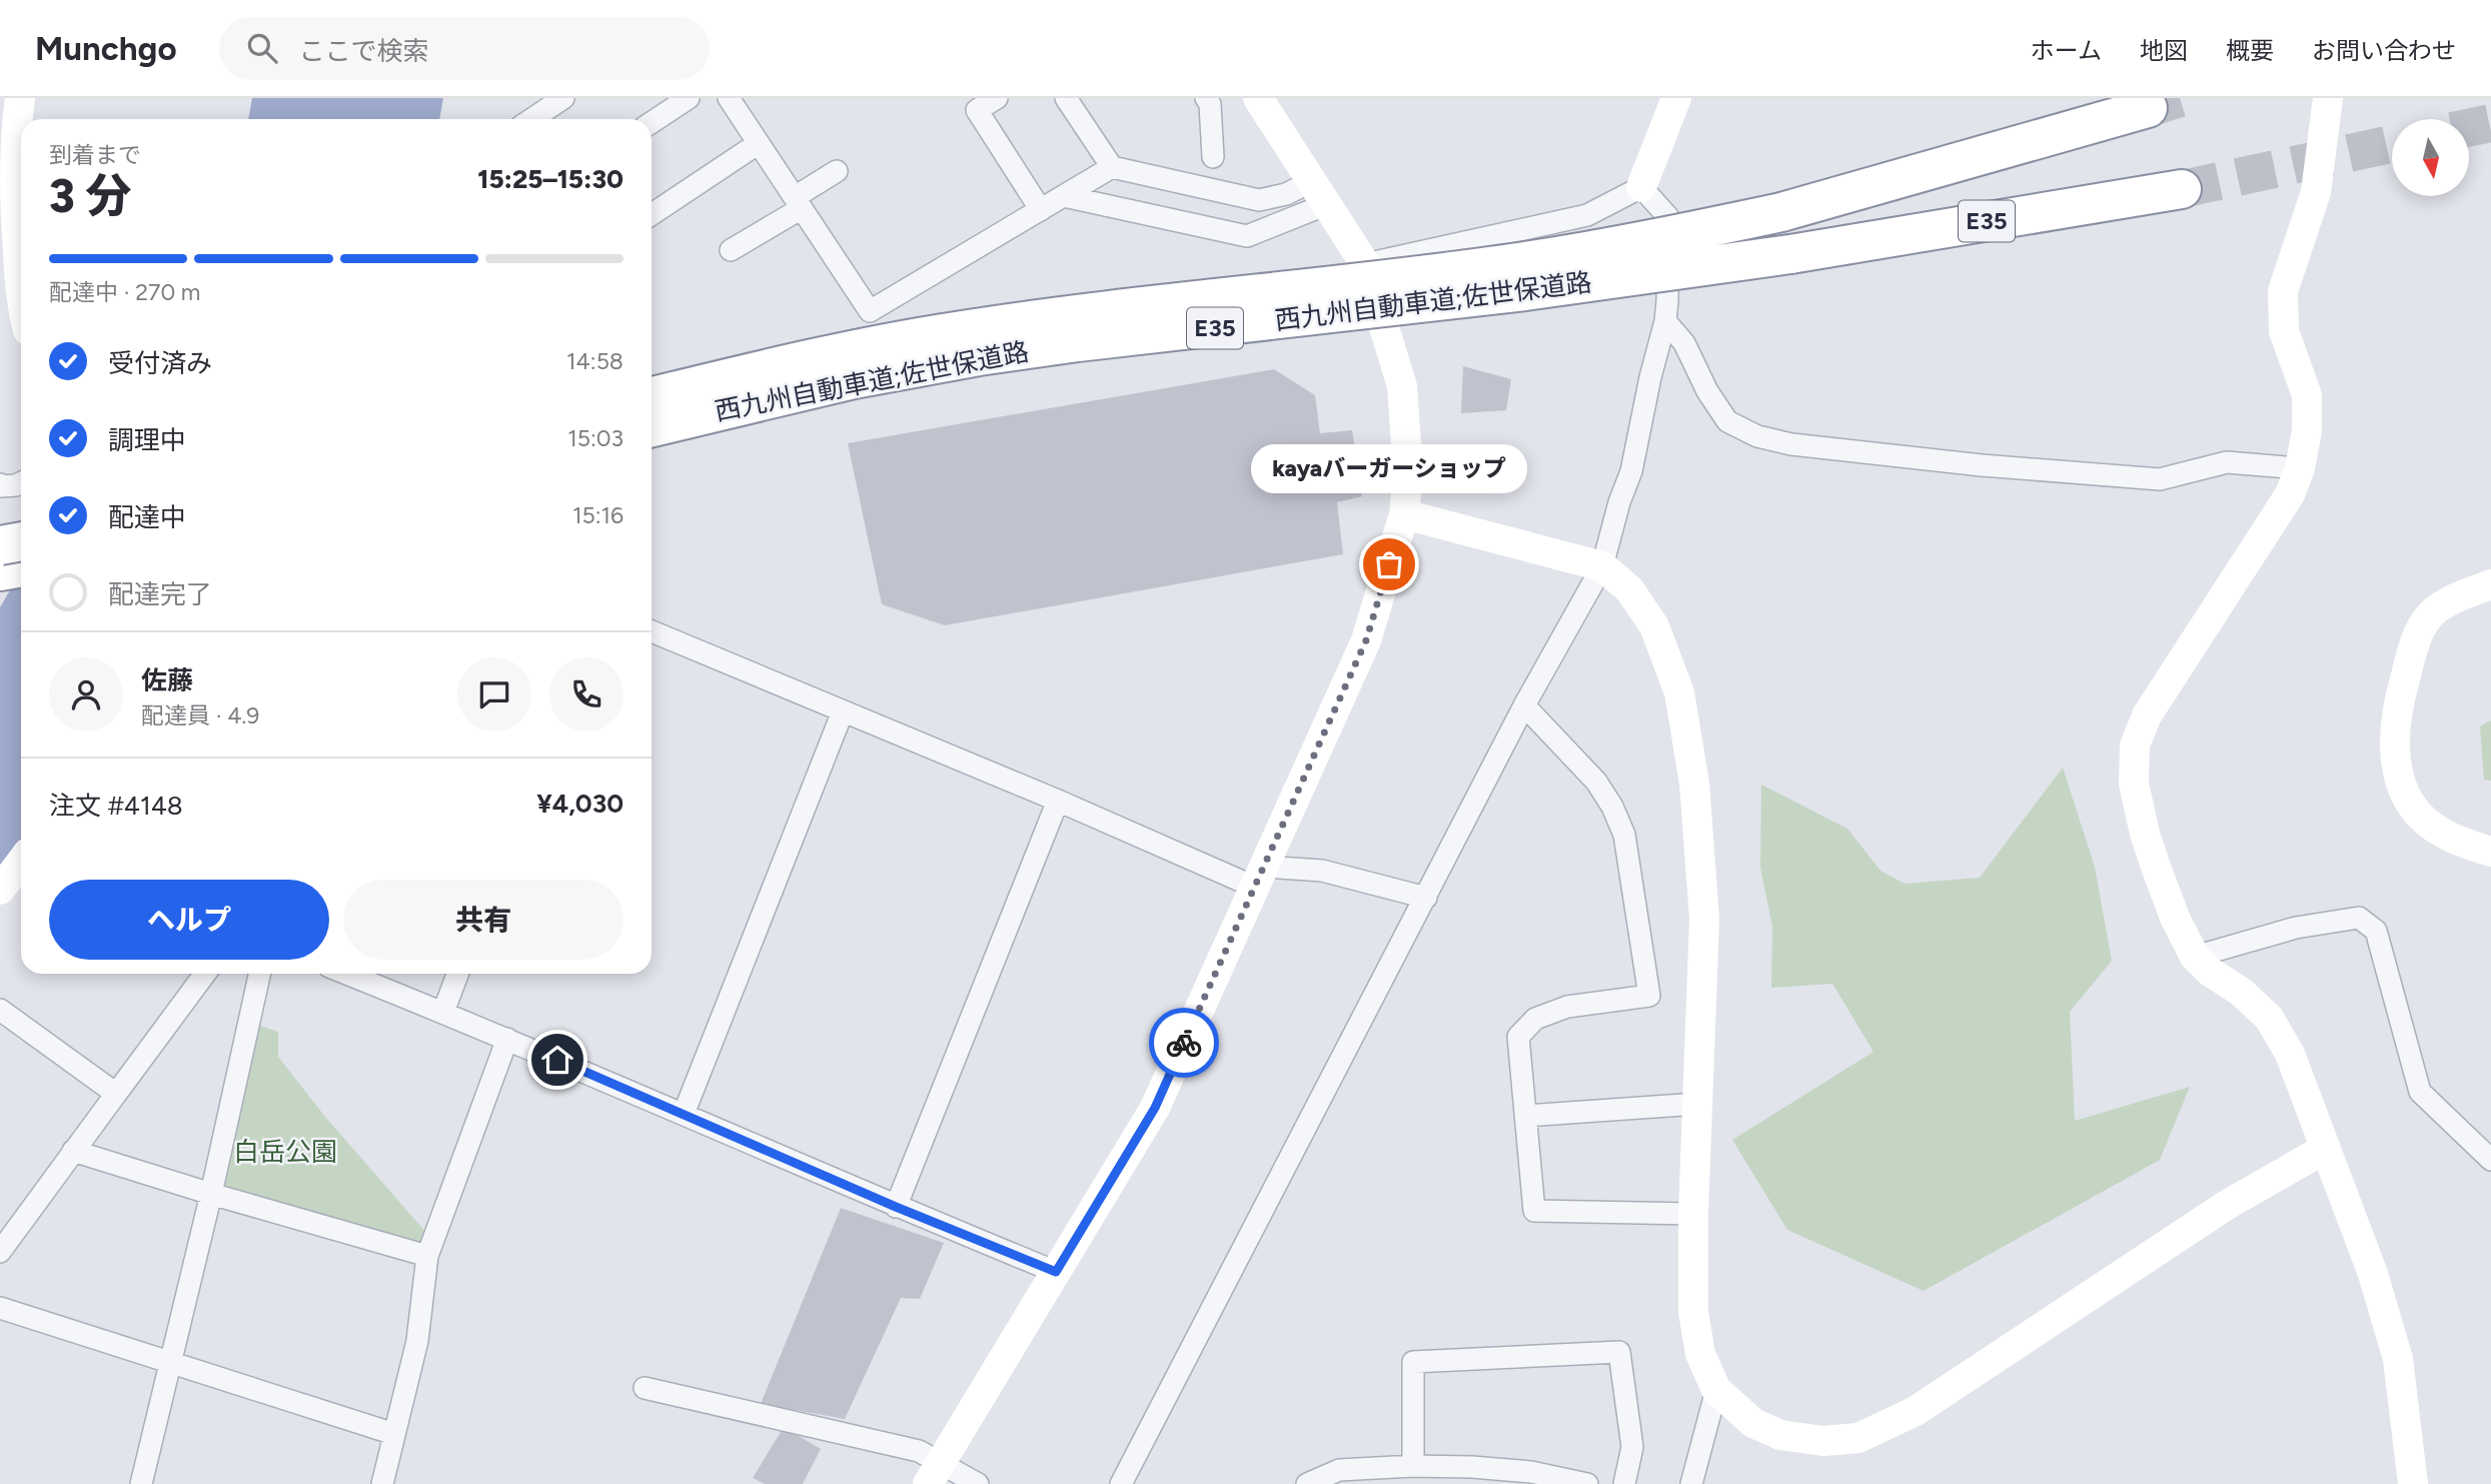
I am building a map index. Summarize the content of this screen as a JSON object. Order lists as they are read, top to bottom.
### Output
{
  "streets": {
    "highway": ["E35", "西九州自動車道;佐世保道路"]
  },
  "parks": ["白岳公園"],
  "places": ["kayaバーガーショップ"],
  "north": "bottom",
  "page": {
    "header": "Munchgo",
    "search": "ここで検索",
    "nav": [
      "ホーム",
      "地図",
      "概要",
      "お問い合わせ"
    ],
    "heading": ["3 分", "到着まで", "15:25–15:30"],
    "panel": [
      "佐藤",
      "配達員 · 4.9",
      "注文 #4148",
      "¥4,030"
    ],
    "bar": "配達中 · 270 m",
    "list": [
      ["受付済み", "14:58"],
      ["調理中", "15:03"],
      ["配達中", "15:16"],
      "配達完了"
    ],
    "bubble": "kayaバーガーショップ",
    "buttons": ["ヘルプ", "共有"]
  }
}
